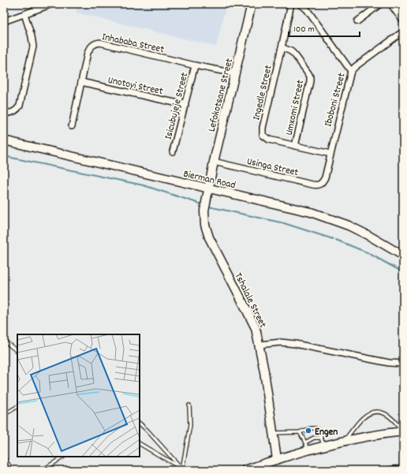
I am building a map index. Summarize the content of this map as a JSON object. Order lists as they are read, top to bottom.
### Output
{
  "streets": {
    "main road": ["Lefokotsane Street", "Bierman Road", "Tshalale Street"],
    "street": [
      "Inhababa Street",
      "Unotoyi Street",
      "Ingedle Street",
      "Iboboni Street",
      "Isicubujeje Street",
      "Umxomi Street",
      "Usinga Street"
    ]
  },
  "crossings": [
    ["Inhababa Street", "Unotoyi Street"],
    ["Inhababa Street", "Lefokotsane Street"],
    ["Inhababa Street", "Isicubujeje Street"],
    ["Unotoyi Street", "Isicubujeje Street"],
    ["Ingedle Street", "Iboboni Street"],
    ["Ingedle Street", "Umxomi Street"],
    ["Lefokotsane Street", "Usinga Street"],
    ["Lefokotsane Street", "Bierman Road"],
    ["Lefokotsane Street", "Tshalale Street"],
    ["Iboboni Street", "Usinga Street"],
    ["Bierman Road", "Tshalale Street"]
  ],
  "places": ["Engen"],
  "scale_bar": "100 m"
}
